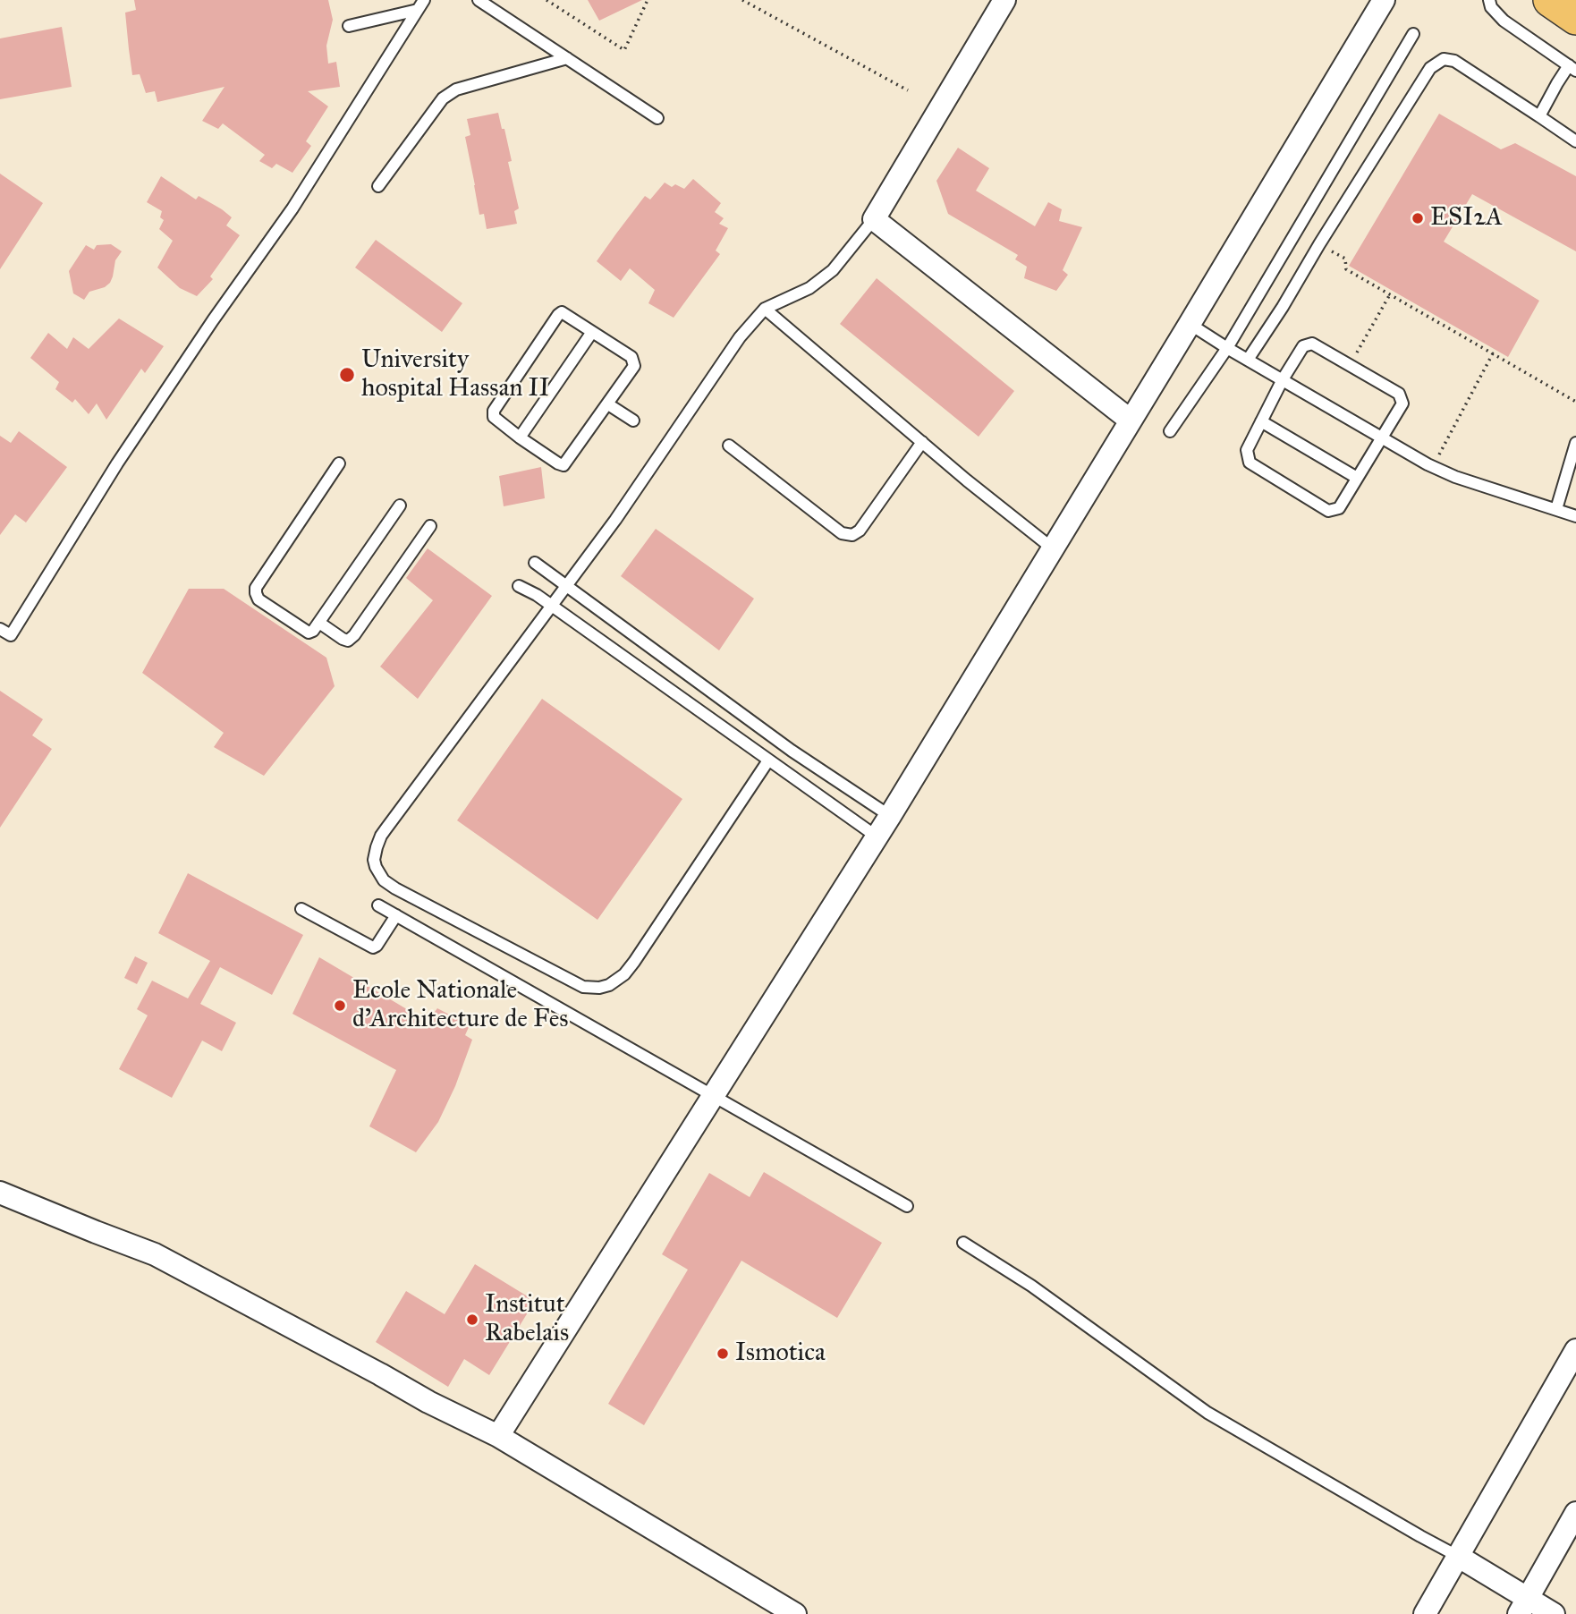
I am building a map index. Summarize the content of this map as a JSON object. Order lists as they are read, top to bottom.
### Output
{
  "places": [
    "ESI2A",
    "University hospital Hassan II",
    "Ecole Nationale d'Architecture de Fes",
    "Institut Rabelais",
    "Ismotica"
  ]
}
